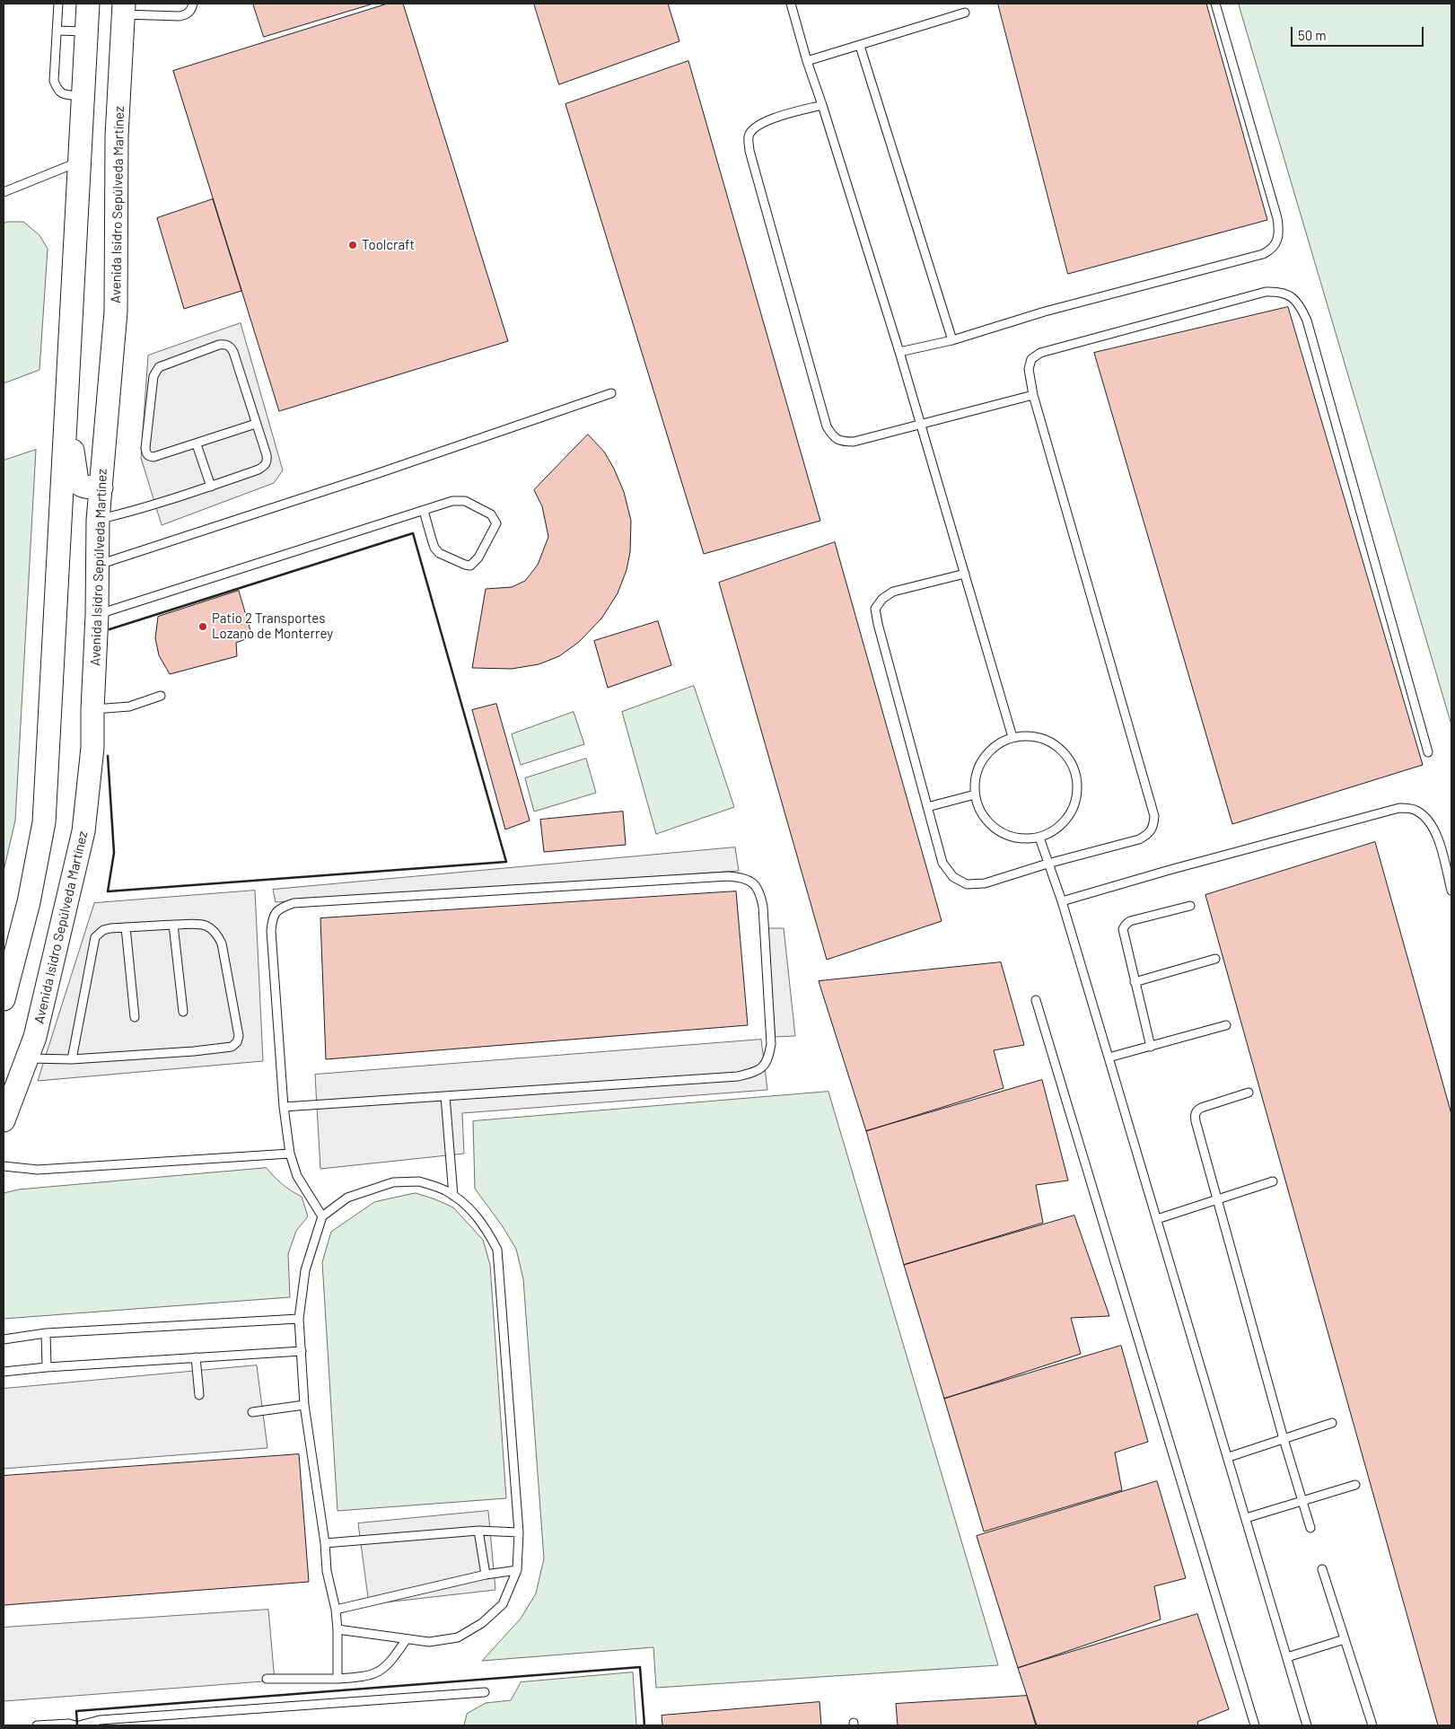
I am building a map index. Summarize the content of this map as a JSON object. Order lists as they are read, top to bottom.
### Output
{
  "streets": {
    "main road": ["Avenida Isidro Sepúlveda Martínez"]
  },
  "places": ["Toolcraft", "Patio 2 Transportes Lozano de Monterrey"],
  "scale_bar": "50 m"
}
